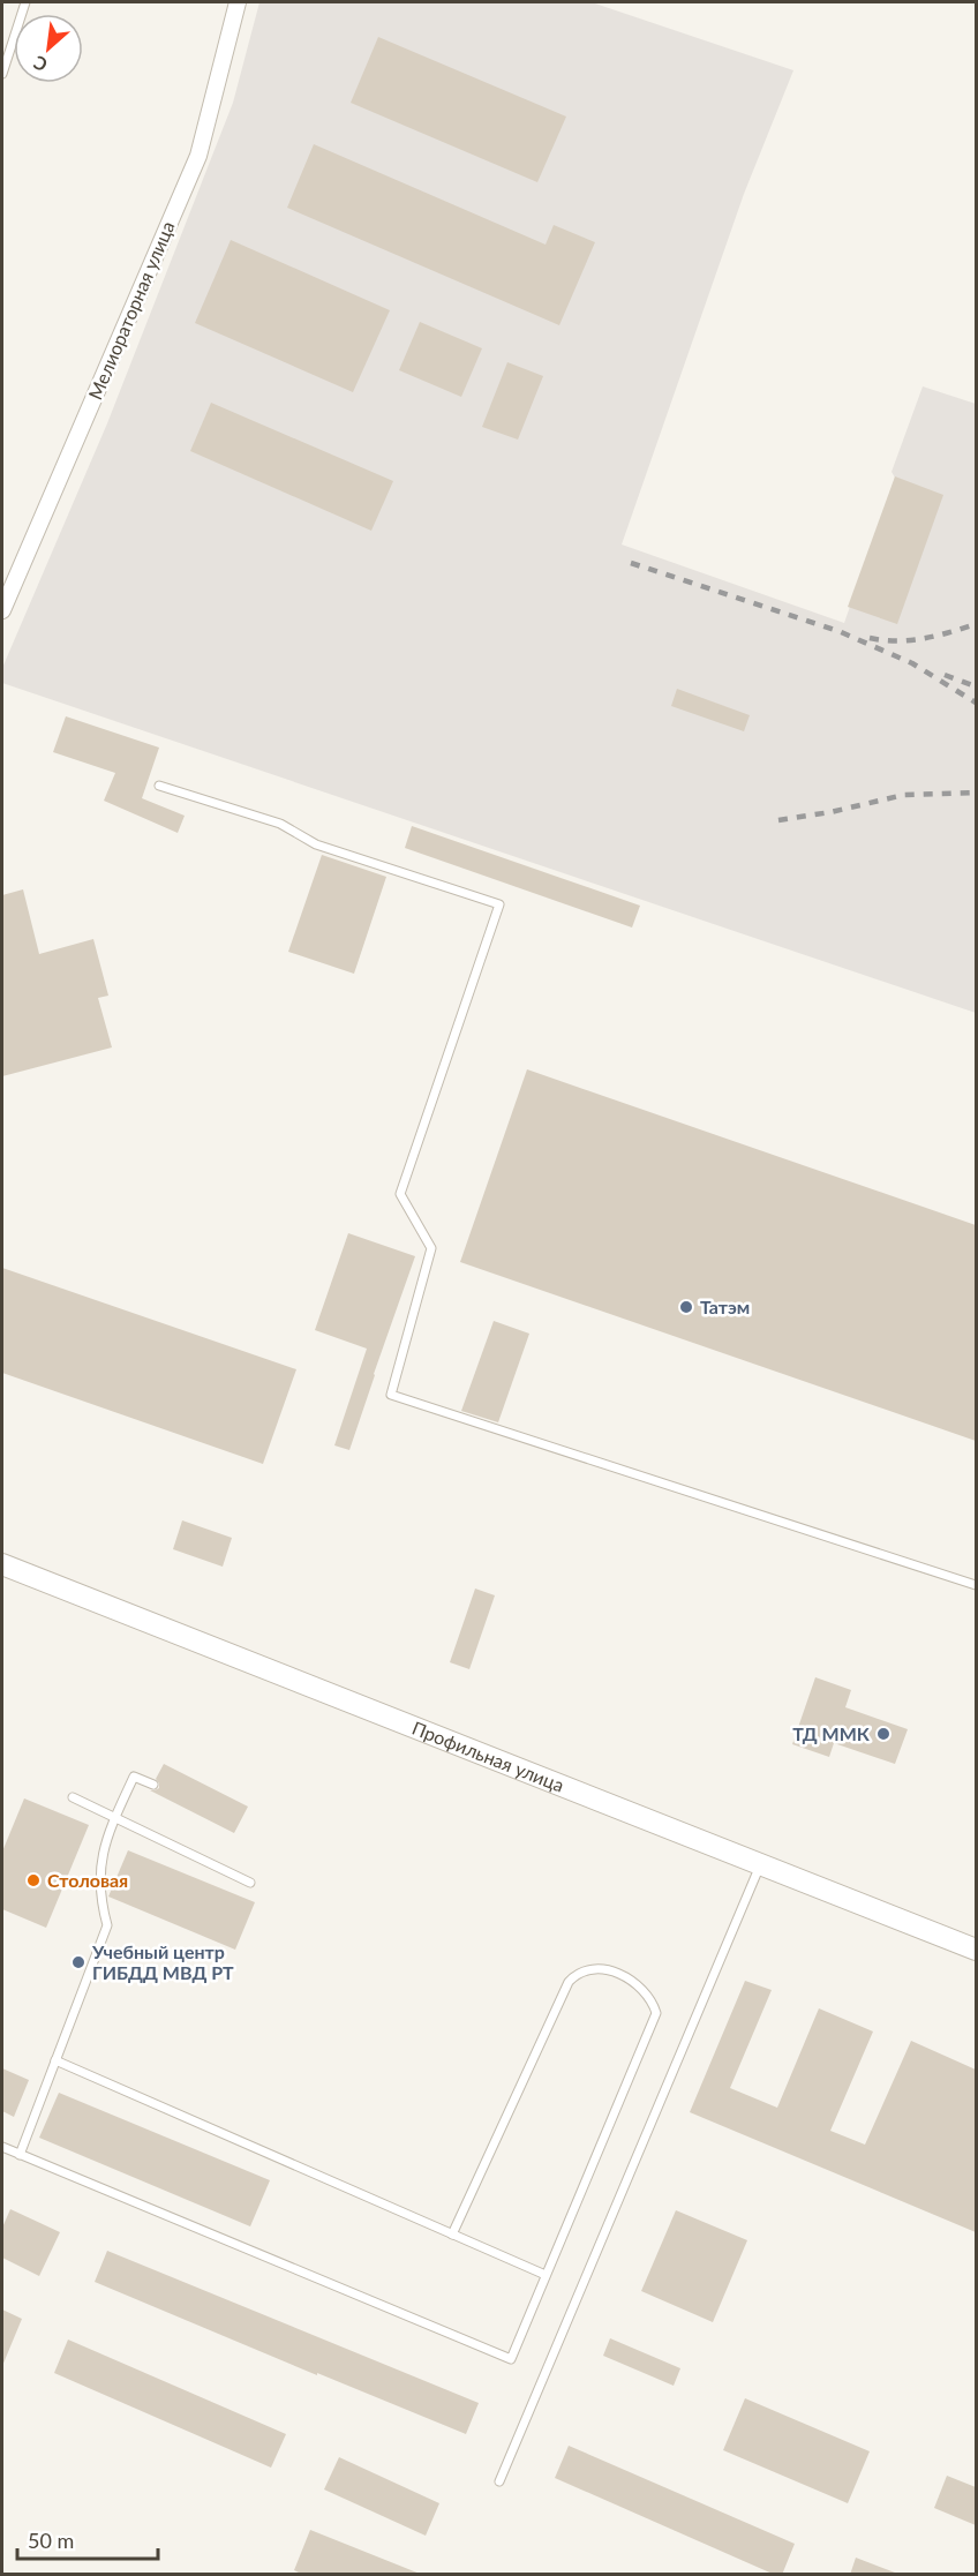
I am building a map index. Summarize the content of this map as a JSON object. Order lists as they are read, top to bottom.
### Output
{
  "streets": {
    "street": ["Мелиораторная улица", "Профильная улица"]
  },
  "places": [
    "Татэм",
    "ТД ММК",
    "Столовая",
    "Учебный центр ГИБДД МВД РТ"
  ],
  "scale_bar": "50 m",
  "north": "bottom left"
}
